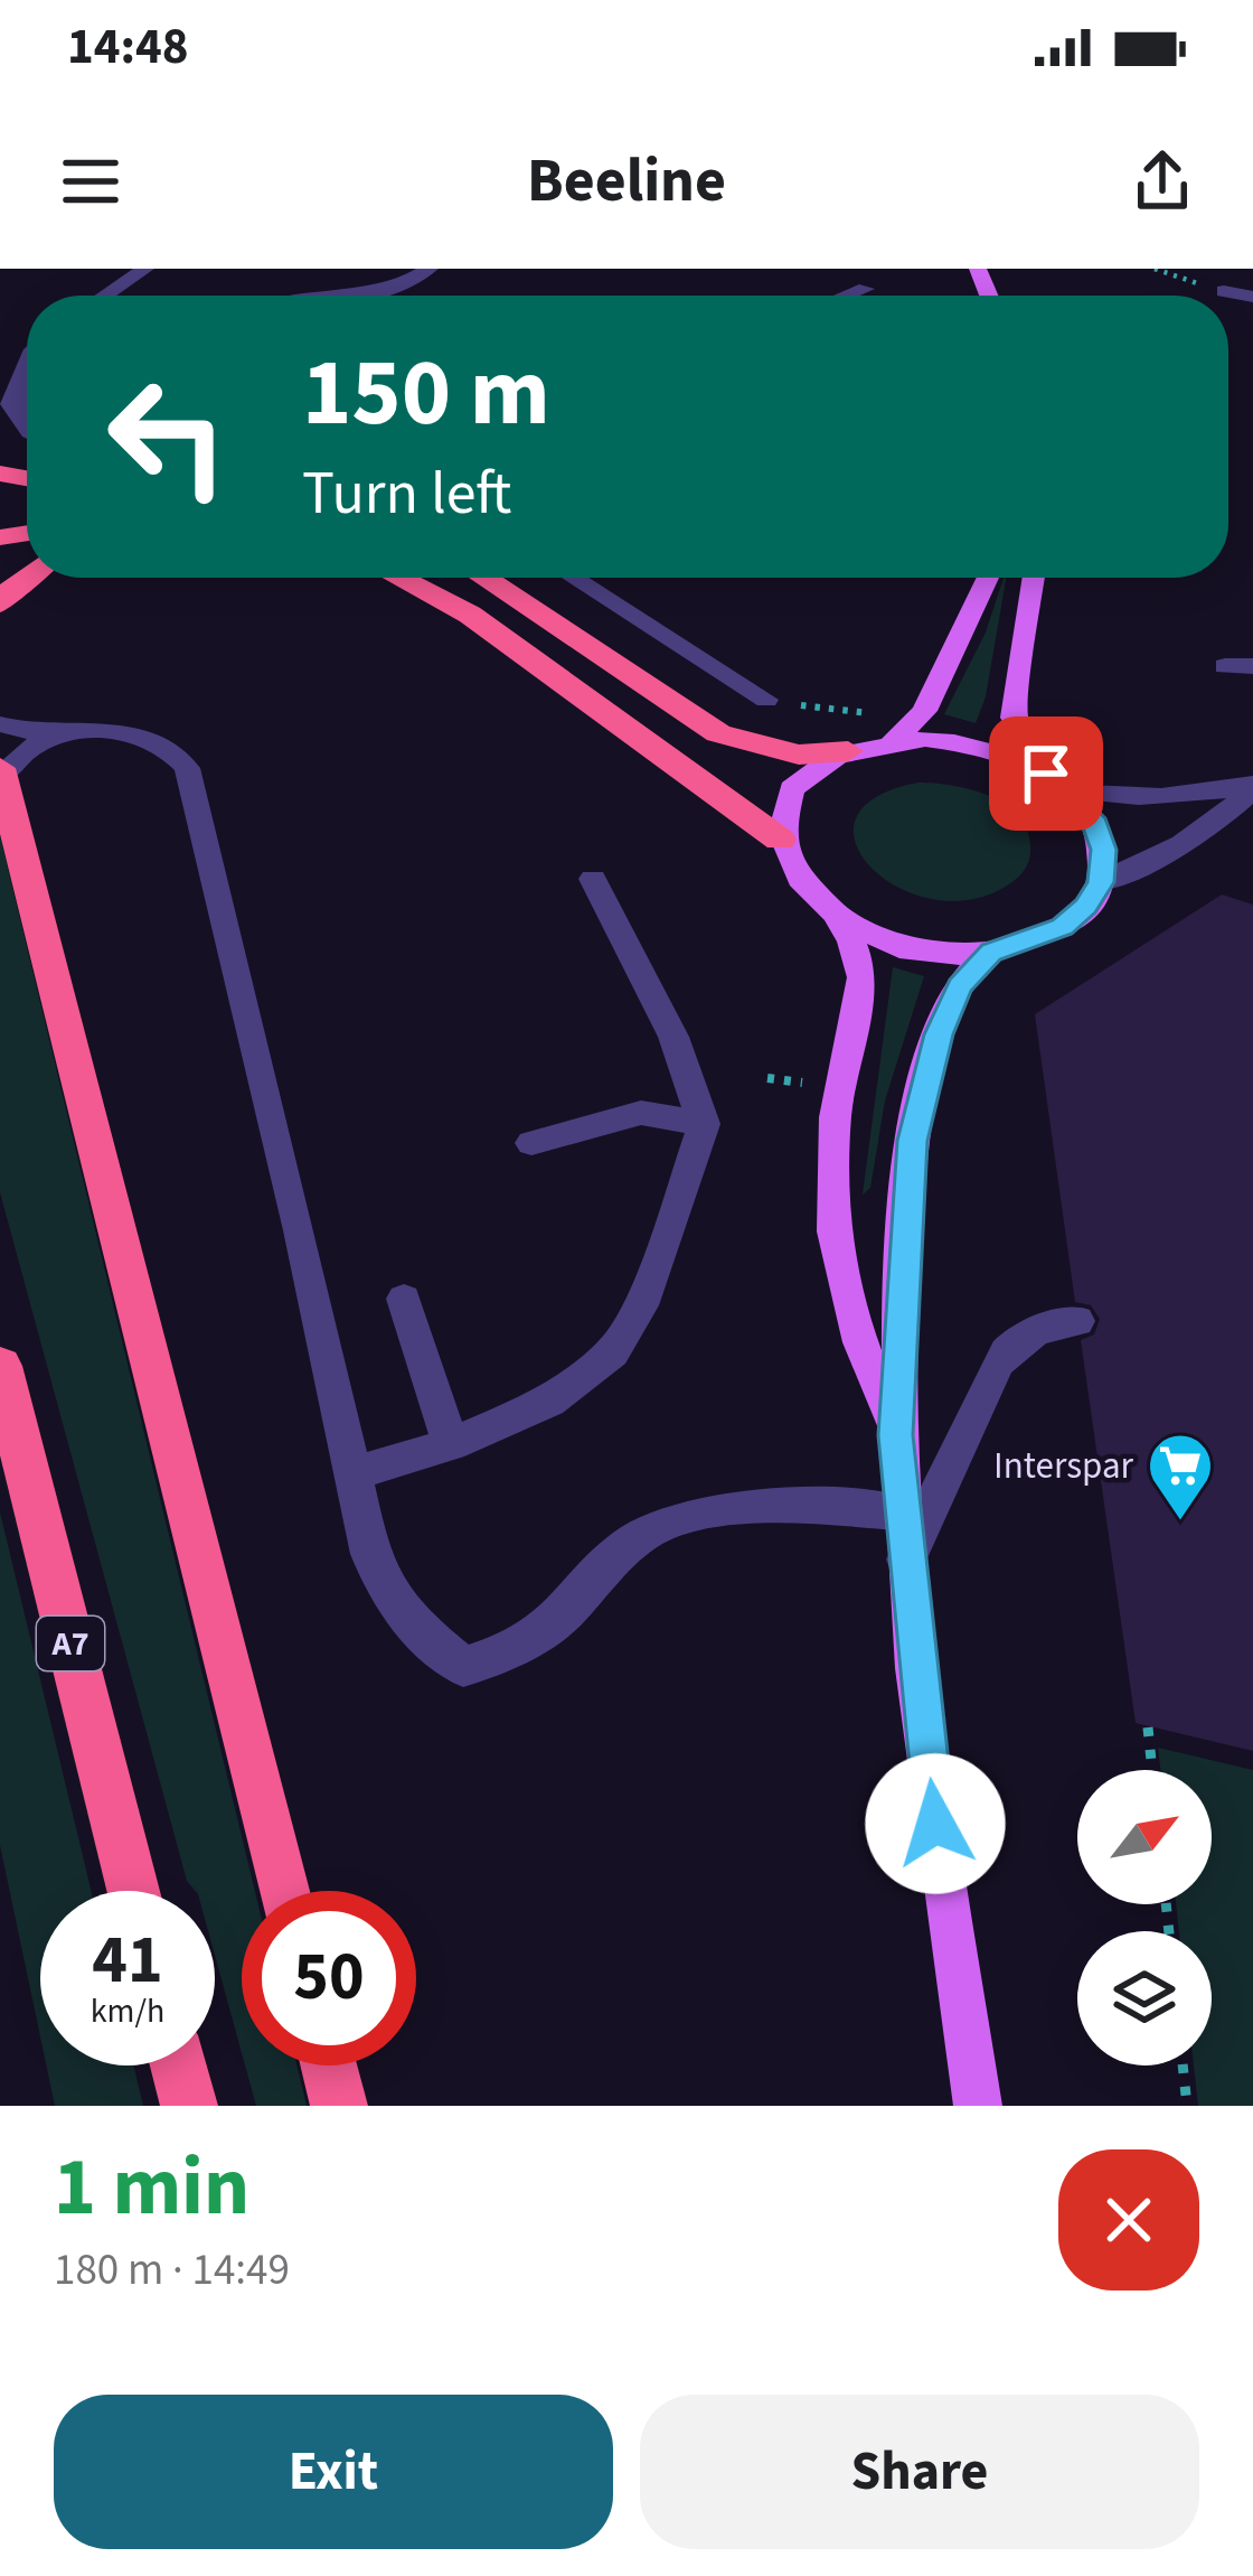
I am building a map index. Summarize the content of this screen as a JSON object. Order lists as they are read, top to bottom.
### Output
{
  "streets": {
    "highway": ["A7"]
  },
  "places": {
    "supermarket": ["Interspar"]
  },
  "north": "top right",
  "page": {
    "status": "14:48",
    "header": "Beeline",
    "turn": ["150 m", "Turn left"],
    "speed": "41 km/h",
    "limit": "50",
    "heading": ["1 min", "180 m · 14:49"],
    "buttons": ["Exit", "Share"]
  }
}
